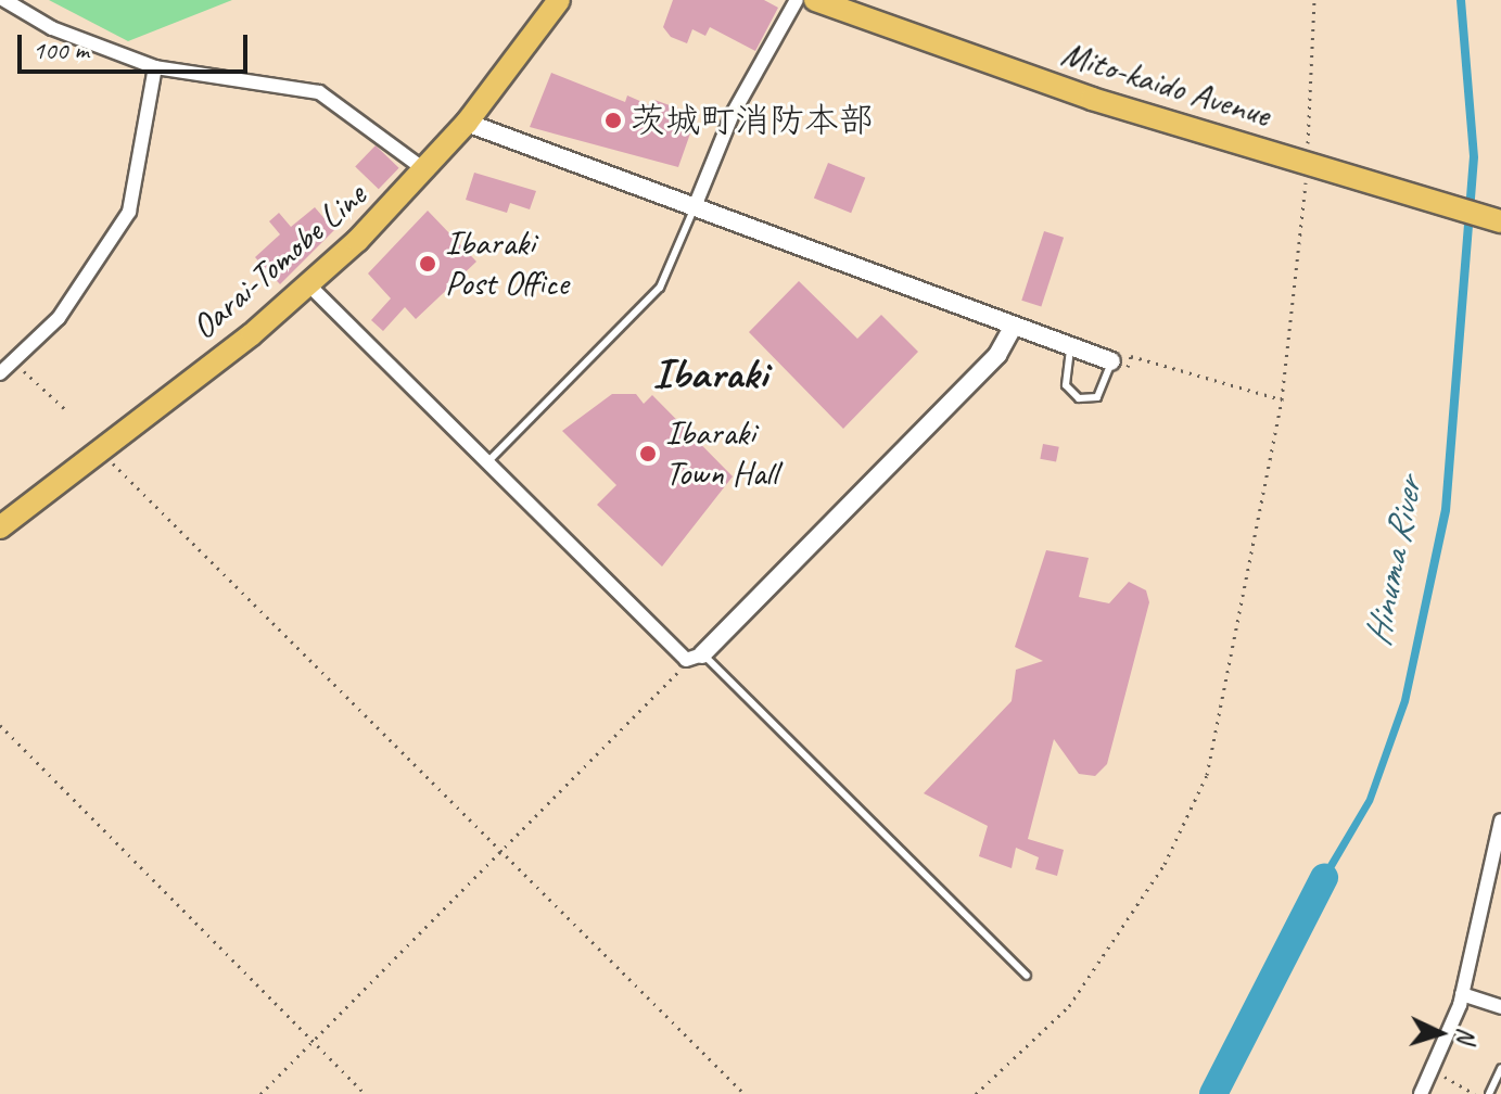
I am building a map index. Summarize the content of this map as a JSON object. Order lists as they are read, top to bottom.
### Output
{
  "streets": {
    "main road": ["Mito-kaido Avenue", "Oarai-Tomobe Line"]
  },
  "districts": ["Ibaraki"],
  "water": ["Hinuma River"],
  "places": ["茨城町消防本部", "Ibaraki Post Office", "Ibaraki Town Hall"],
  "scale_bar": "100 m",
  "north": "right"
}
